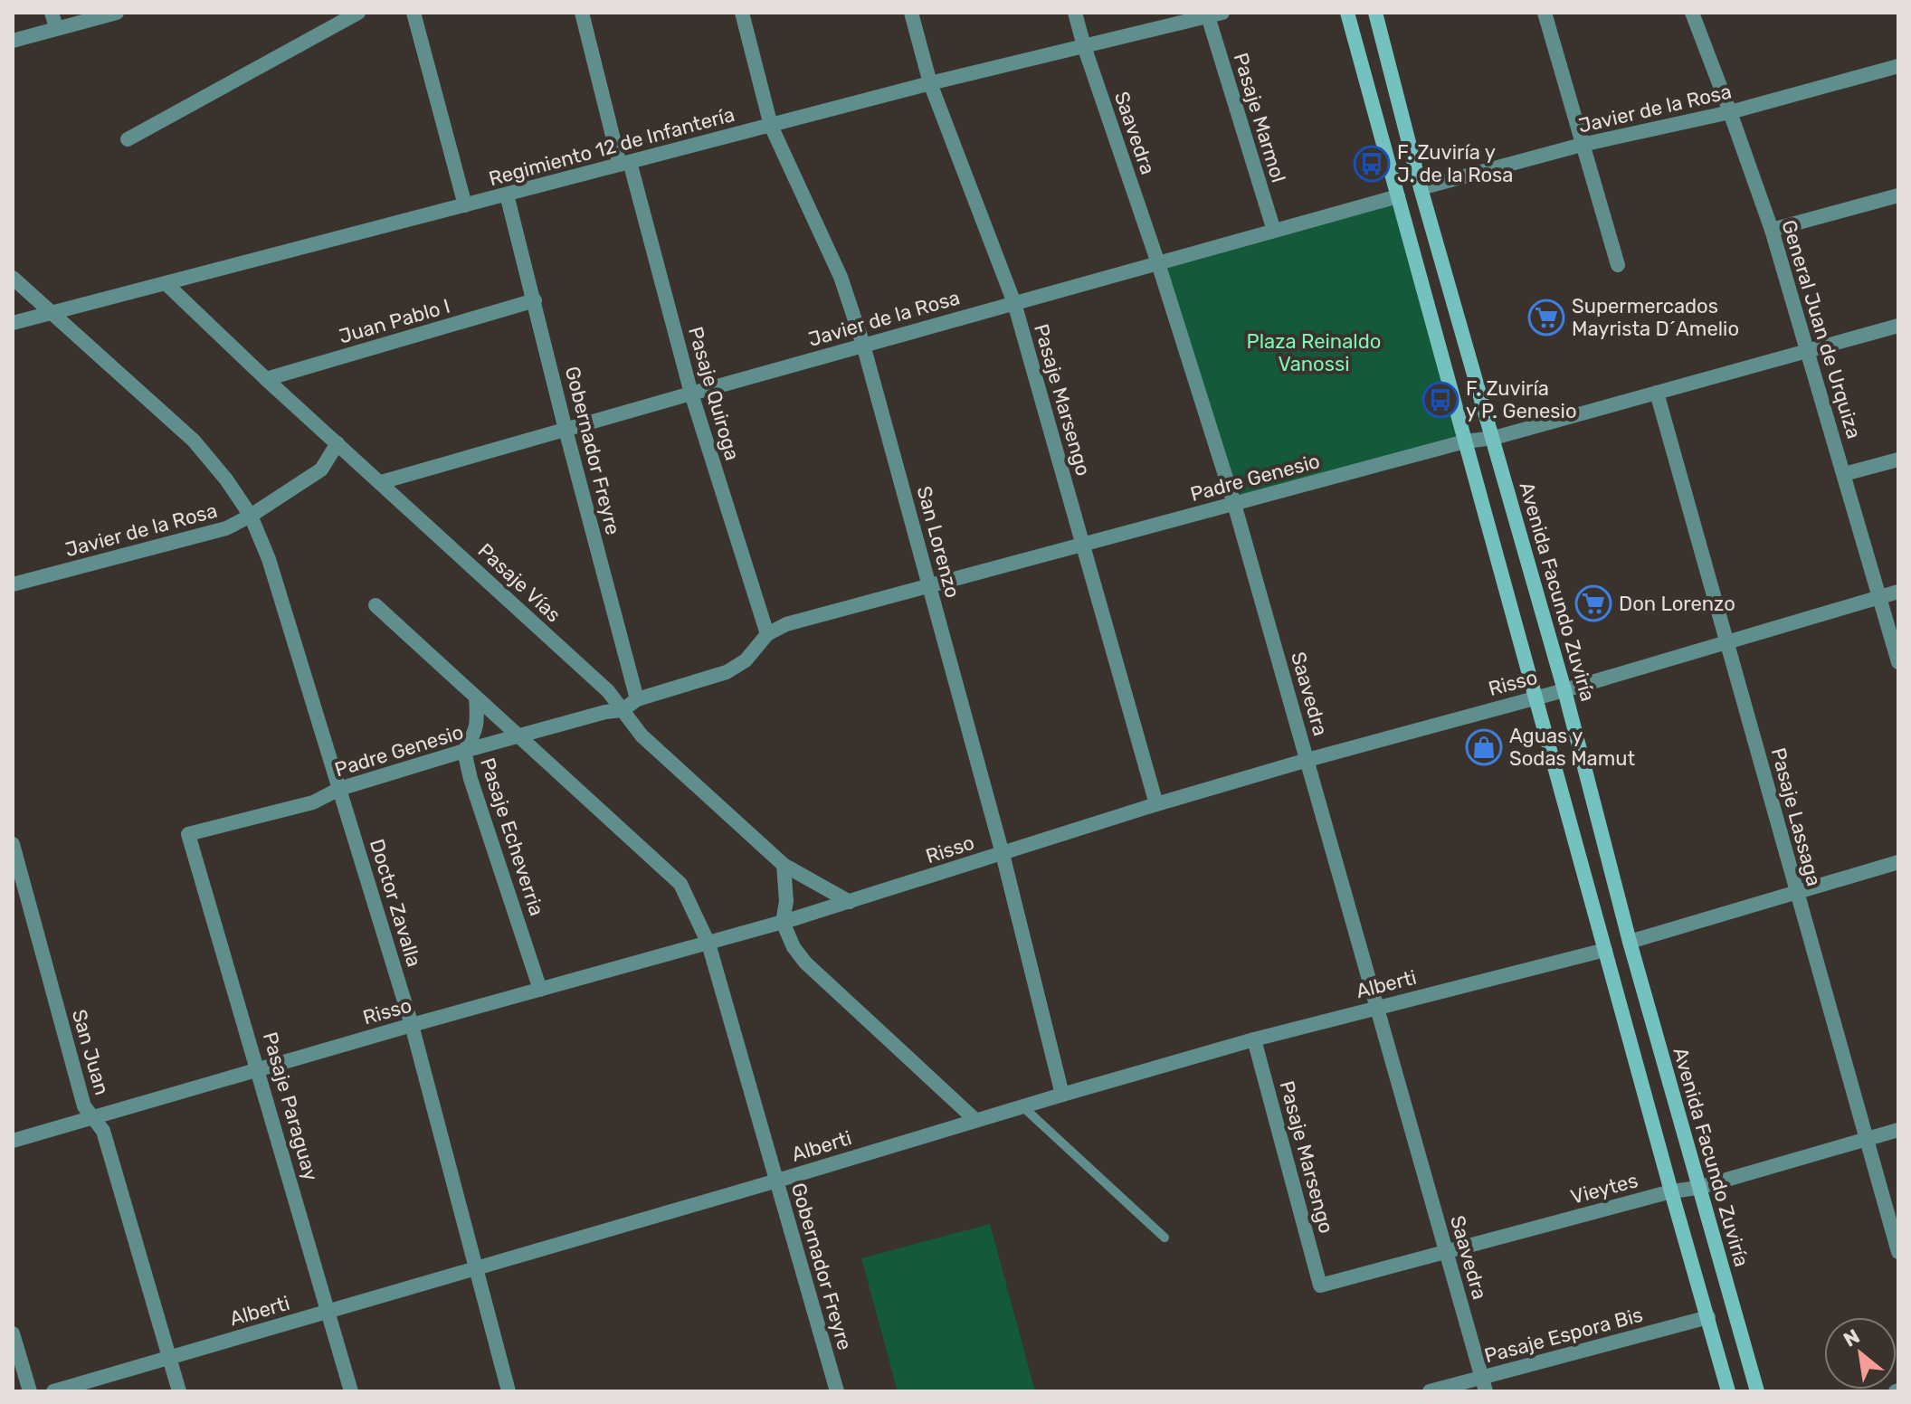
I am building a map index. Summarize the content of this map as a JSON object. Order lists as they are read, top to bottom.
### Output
{
  "streets": {
    "main road": ["Avenida Facundo Zuviría"],
    "street": [
      "Javier de la Rosa",
      "Pasaje Marmol",
      "Saavedra",
      "Regimiento 12 de Infantería",
      "Juan Pablo I",
      "General Juan de Urquiza",
      "Pasaje Quiroga",
      "Pasaje Marsengo",
      "Gobernador Freyre",
      "Padre Genesio",
      "San Lorenzo",
      "Pasaje Vías",
      "Risso",
      "Pasaje Lassaga",
      "Pasaje Echeverria",
      "Doctor Zavalla",
      "Alberti",
      "San Juan",
      "Pasaje Paraguay",
      "Vieytes",
      "Pasaje Espora Bis"
    ]
  },
  "crossings": [
    ["Javier de la Rosa", "Pasaje Marmol"],
    ["Javier de la Rosa", "Saavedra"],
    ["Javier de la Rosa", "General Juan de Urquiza"],
    ["Javier de la Rosa", "Pasaje Quiroga"],
    ["Javier de la Rosa", "Pasaje Marsengo"],
    ["Javier de la Rosa", "Gobernador Freyre"],
    ["Javier de la Rosa", "San Lorenzo"],
    ["Javier de la Rosa", "Pasaje Vías"],
    ["Javier de la Rosa", "Avenida Facundo Zuviría"],
    ["Javier de la Rosa", "Doctor Zavalla"],
    ["Pasaje Marmol", "Regimiento 12 de Infantería"],
    ["Saavedra", "Regimiento 12 de Infantería"],
    ["Saavedra", "Padre Genesio"],
    ["Saavedra", "Risso"],
    ["Saavedra", "Alberti"],
    ["Saavedra", "Vieytes"],
    ["Saavedra", "Pasaje Espora Bis"],
    ["Regimiento 12 de Infantería", "Pasaje Quiroga"],
    ["Regimiento 12 de Infantería", "Pasaje Marsengo"],
    ["Regimiento 12 de Infantería", "Gobernador Freyre"],
    ["Regimiento 12 de Infantería", "San Lorenzo"],
    ["Regimiento 12 de Infantería", "Pasaje Vías"],
    ["Juan Pablo I", "Gobernador Freyre"],
    ["Juan Pablo I", "Pasaje Vías"],
    ["General Juan de Urquiza", "Padre Genesio"],
    ["General Juan de Urquiza", "Risso"],
    ["Pasaje Quiroga", "Padre Genesio"],
    ["Pasaje Marsengo", "Padre Genesio"],
    ["Pasaje Marsengo", "Risso"],
    ["Pasaje Marsengo", "Alberti"],
    ["Pasaje Marsengo", "Vieytes"],
    ["Gobernador Freyre", "Padre Genesio"],
    ["Gobernador Freyre", "Risso"],
    ["Gobernador Freyre", "Alberti"],
    ["Padre Genesio", "San Lorenzo"],
    ["Padre Genesio", "Pasaje Vías"],
    ["Padre Genesio", "Avenida Facundo Zuviría"],
    ["Padre Genesio", "Pasaje Lassaga"],
    ["Padre Genesio", "Pasaje Echeverria"],
    ["Padre Genesio", "Doctor Zavalla"],
    ["Padre Genesio", "Pasaje Paraguay"],
    ["San Lorenzo", "Risso"],
    ["San Lorenzo", "Alberti"],
    ["Pasaje Vías", "Risso"],
    ["Avenida Facundo Zuviría", "Risso"],
    ["Avenida Facundo Zuviría", "Vieytes"],
    ["Risso", "Pasaje Lassaga"],
    ["Risso", "Pasaje Echeverria"],
    ["Risso", "Doctor Zavalla"],
    ["Risso", "San Juan"],
    ["Risso", "Pasaje Paraguay"],
    ["Pasaje Lassaga", "Vieytes"],
    ["Doctor Zavalla", "Alberti"],
    ["Alberti", "San Juan"],
    ["Alberti", "Pasaje Paraguay"]
  ],
  "parks": ["Plaza Reinaldo Vanossi"],
  "places": {
    "bus stop": ["F. Zuviría y J. de la Rosa", "F. Zuviría y P. Genesio"],
    "supermarket": ["Supermercados Mayrista D´Amelio", "Don Lorenzo"],
    "shop": ["Aguas y Sodas Mamut"]
  },
  "north": "top left"
}
